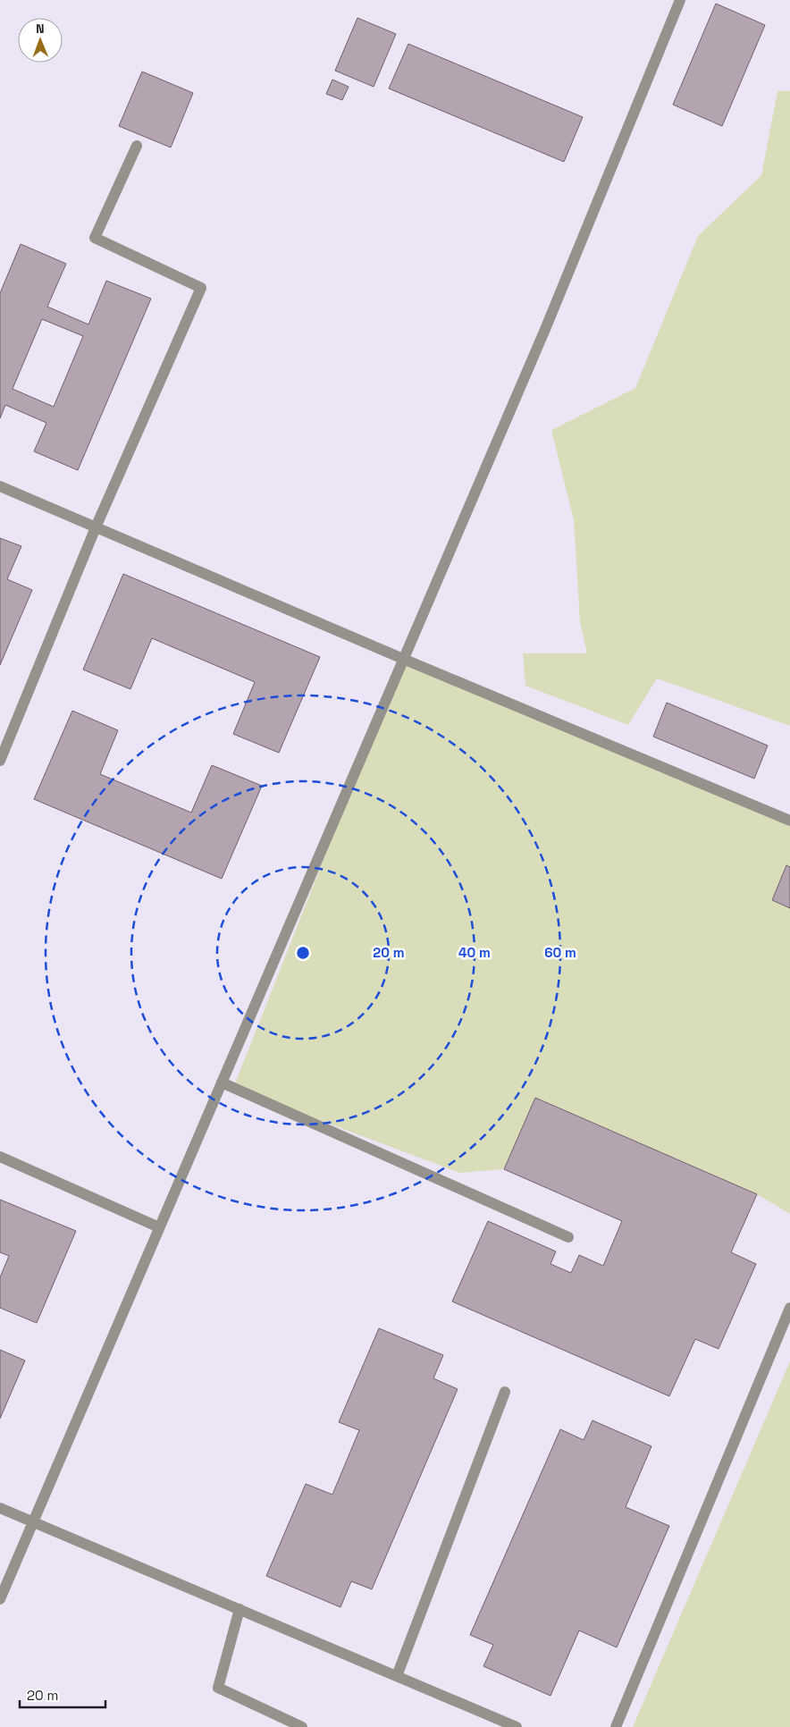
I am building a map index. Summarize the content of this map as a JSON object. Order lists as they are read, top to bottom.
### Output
{
  "scale_bar": "20 m",
  "north": "top",
  "rings": ["20 m", "40 m", "60 m"]
}
